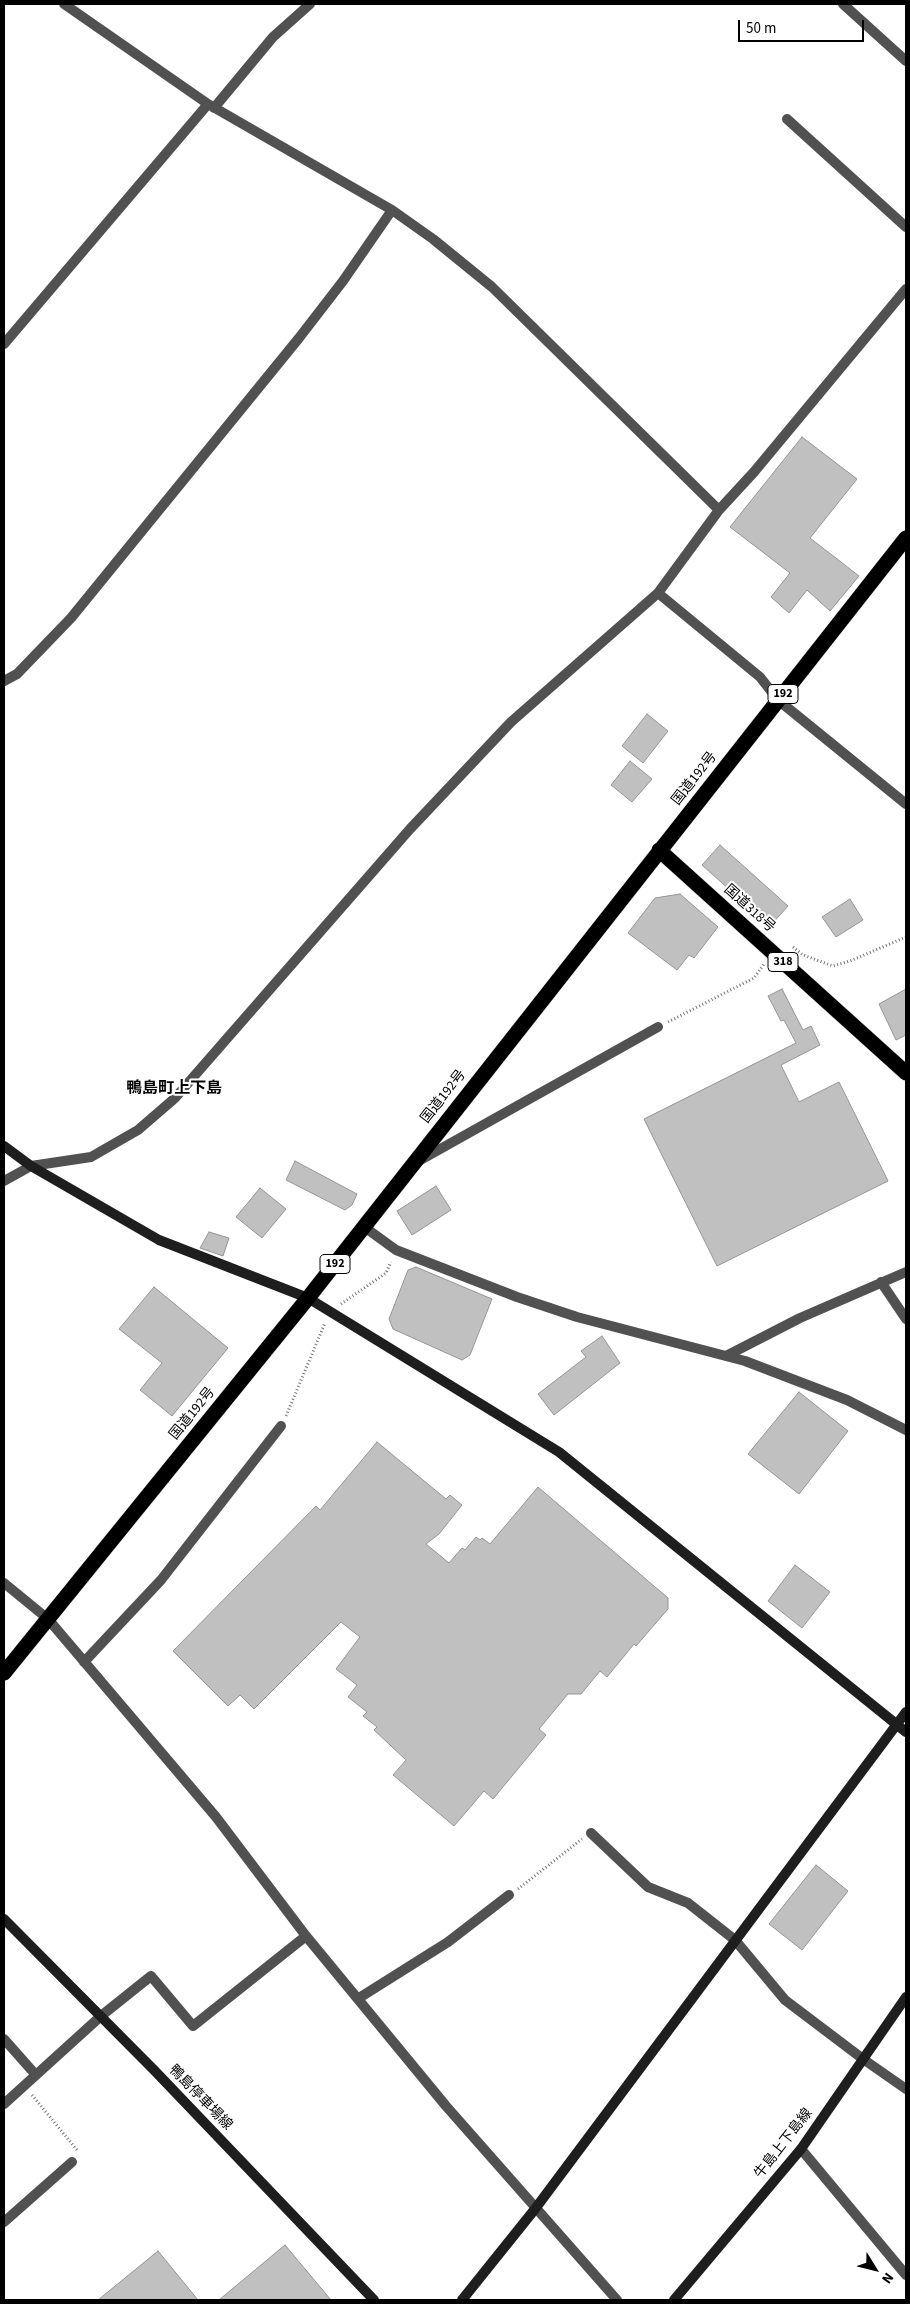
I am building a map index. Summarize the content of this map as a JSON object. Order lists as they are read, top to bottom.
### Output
{
  "streets": {
    "highway": [
      "192",
      "国道192号",
      "国道318号",
      "318"
    ],
    "street": ["鴨島停車場線", "牛島上下島線"]
  },
  "crossings": [
    ["国道192号", "国道318号"]
  ],
  "districts": ["鴨島町上下島"],
  "scale_bar": "50 m",
  "north": "bottom right"
}
